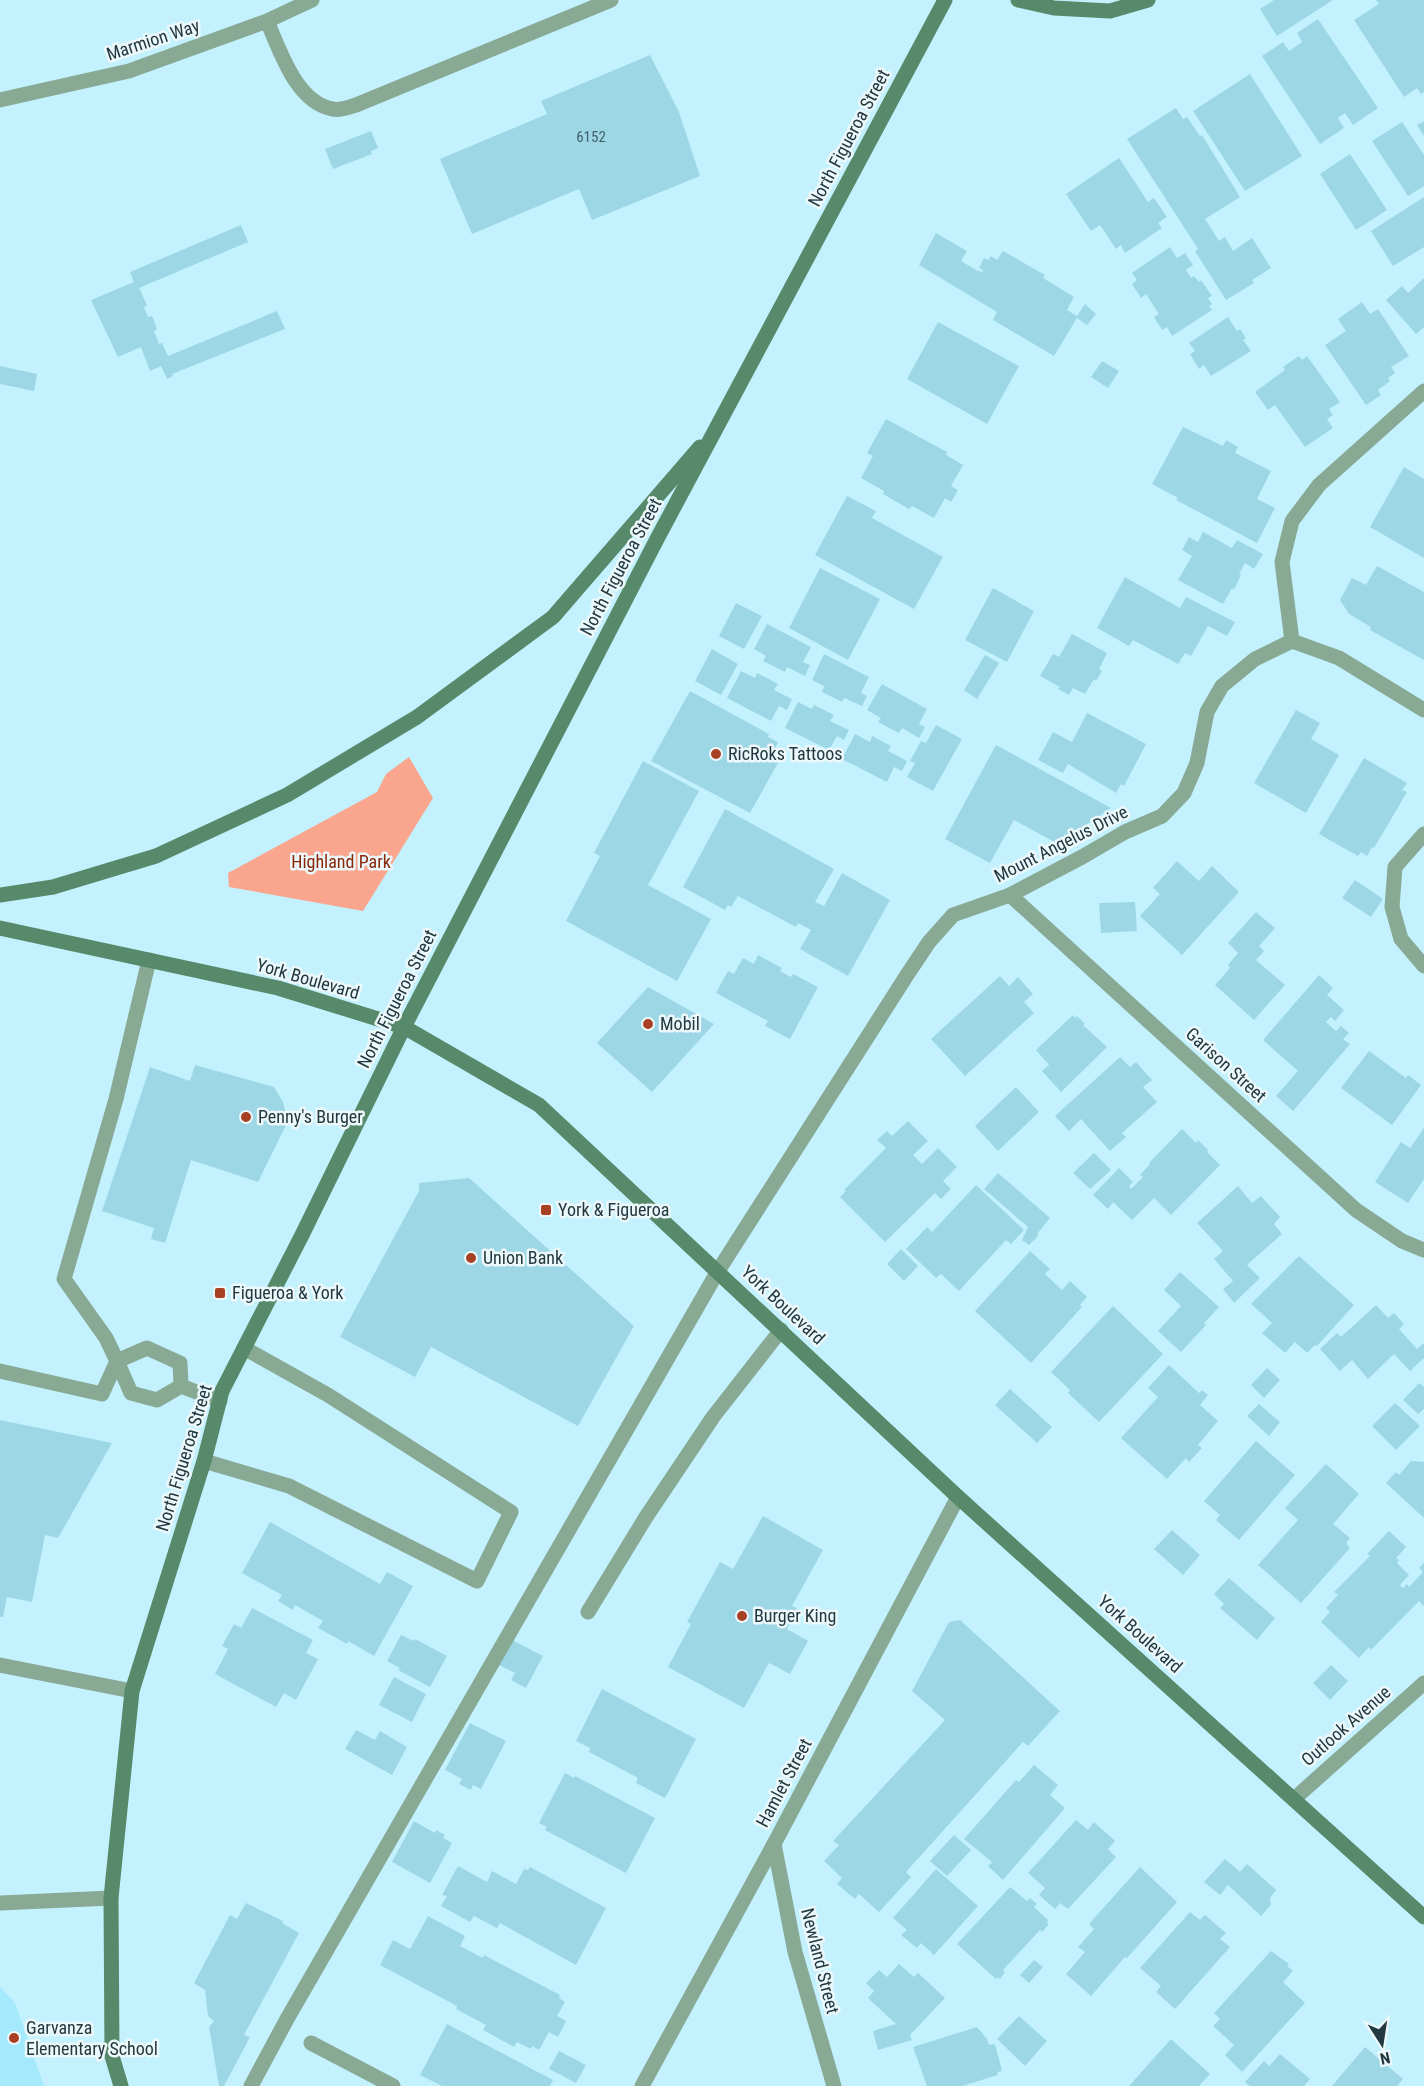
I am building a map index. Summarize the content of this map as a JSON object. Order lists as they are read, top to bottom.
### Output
{
  "streets": {
    "main road": ["North Figueroa Street", "York Boulevard"],
    "street": [
      "Marmion Way",
      "Mount Angelus Drive",
      "Garison Street",
      "Outlook Avenue",
      "Hamlet Street",
      "Newland Street"
    ]
  },
  "crossings": [
    ["North Figueroa Street", "York Boulevard"],
    ["Mount Angelus Drive", "York Boulevard"],
    ["Mount Angelus Drive", "Garison Street"],
    ["York Boulevard", "Outlook Avenue"],
    ["York Boulevard", "Hamlet Street"],
    ["Hamlet Street", "Newland Street"]
  ],
  "parks": ["Highland Park"],
  "places": {
    "other": [
      "RicRoks Tattoos",
      "Mobil",
      "Penny's Burger",
      "Union Bank",
      "Burger King",
      "Garvanza Elementary School"
    ],
    "transit": ["York & Figueroa", "Figueroa & York"]
  },
  "house_numbers": ["6152"],
  "north": "bottom"
}
